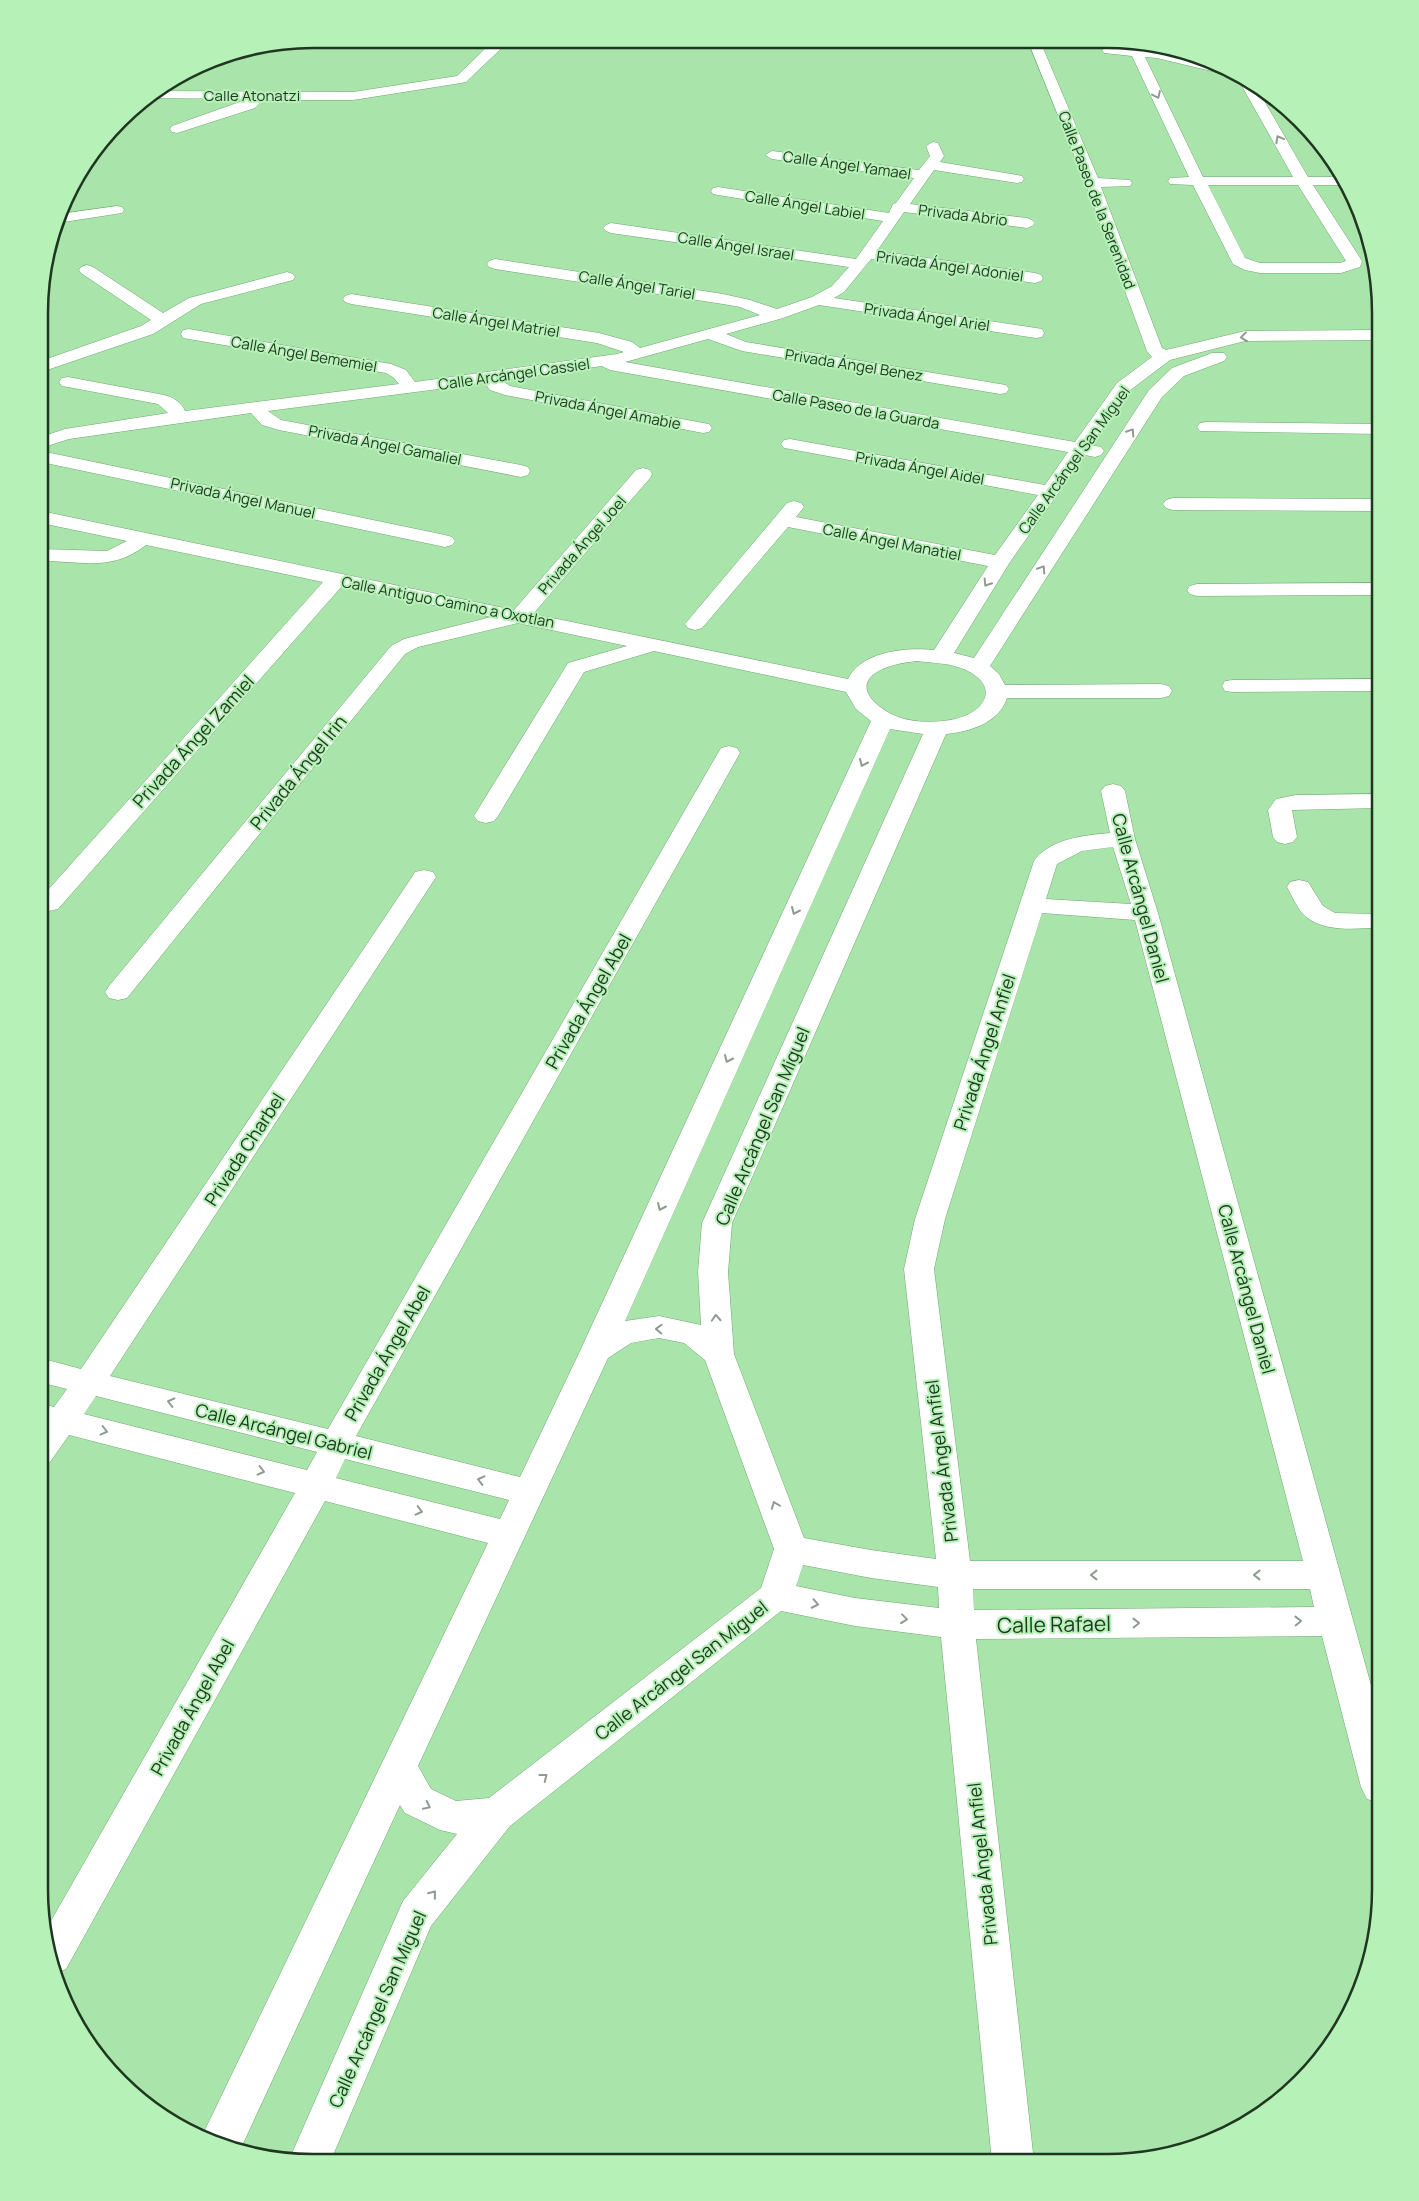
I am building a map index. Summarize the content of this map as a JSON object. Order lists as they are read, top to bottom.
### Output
{
  "streets": {
    "street": [
      "Calle Atonatzi",
      "Calle Ángel Yamael",
      "Calle Paseo de la Serenidad",
      "Calle Ángel Labiel",
      "Privada Abrio",
      "Calle Ángel Israel",
      "Privada Ángel Adoniel",
      "Calle Ángel Tariel",
      "Privada Ángel Ariel",
      "Calle Ángel Matriel",
      "Calle Ángel Bememiel",
      "Privada Ángel Benez",
      "Calle Arcángel Cassiel",
      "Calle Paseo de la Guarda",
      "Privada Ángel Amabie",
      "Privada Ángel Gamaliel",
      "Calle Arcángel San Miguel",
      "Privada Ángel Aidel",
      "Privada Ángel Manuel",
      "Calle Ángel Manatiel",
      "Privada Ángel Joel",
      "Calle Antiguo Camino a Oxotlan",
      "Privada Ángel Zamiel",
      "Privada Ángel Irin",
      "Calle Arcángel Daniel",
      "Privada Ángel Abel",
      "Privada Ángel Anfiel",
      "Privada Charbel",
      "Calle Arcángel Gabriel",
      "Calle Rafael"
    ]
  },
  "crossings": [
    ["Calle Ángel Yamael", "Calle Arcángel Cassiel"],
    ["Calle Paseo de la Serenidad", "Calle Arcángel San Miguel"],
    ["Calle Ángel Labiel", "Privada Abrio"],
    ["Calle Ángel Labiel", "Calle Arcángel Cassiel"],
    ["Privada Abrio", "Calle Arcángel Cassiel"],
    ["Calle Ángel Israel", "Privada Ángel Adoniel"],
    ["Calle Ángel Israel", "Calle Arcángel Cassiel"],
    ["Privada Ángel Adoniel", "Calle Arcángel Cassiel"],
    ["Calle Ángel Tariel", "Calle Arcángel Cassiel"],
    ["Privada Ángel Ariel", "Calle Arcángel Cassiel"],
    ["Calle Ángel Matriel", "Calle Arcángel Cassiel"],
    ["Calle Ángel Bememiel", "Calle Arcángel Cassiel"],
    ["Privada Ángel Benez", "Calle Arcángel Cassiel"],
    ["Calle Arcángel Cassiel", "Calle Paseo de la Guarda"],
    ["Calle Arcángel Cassiel", "Privada Ángel Amabie"],
    ["Calle Arcángel Cassiel", "Privada Ángel Gamaliel"],
    ["Calle Paseo de la Guarda", "Calle Arcángel San Miguel"],
    ["Calle Arcángel San Miguel", "Privada Ángel Aidel"],
    ["Calle Arcángel San Miguel", "Calle Ángel Manatiel"],
    ["Calle Arcángel San Miguel", "Calle Rafael"],
    ["Privada Ángel Joel", "Calle Antiguo Camino a Oxotlan"],
    ["Privada Ángel Joel", "Privada Ángel Irin"],
    ["Calle Antiguo Camino a Oxotlan", "Privada Ángel Zamiel"],
    ["Calle Antiguo Camino a Oxotlan", "Privada Ángel Irin"],
    ["Calle Arcángel Daniel", "Privada Ángel Anfiel"],
    ["Calle Arcángel Daniel", "Calle Rafael"],
    ["Privada Ángel Abel", "Calle Arcángel Gabriel"],
    ["Privada Ángel Anfiel", "Calle Rafael"],
    ["Privada Charbel", "Calle Arcángel Gabriel"]
  ]
}
